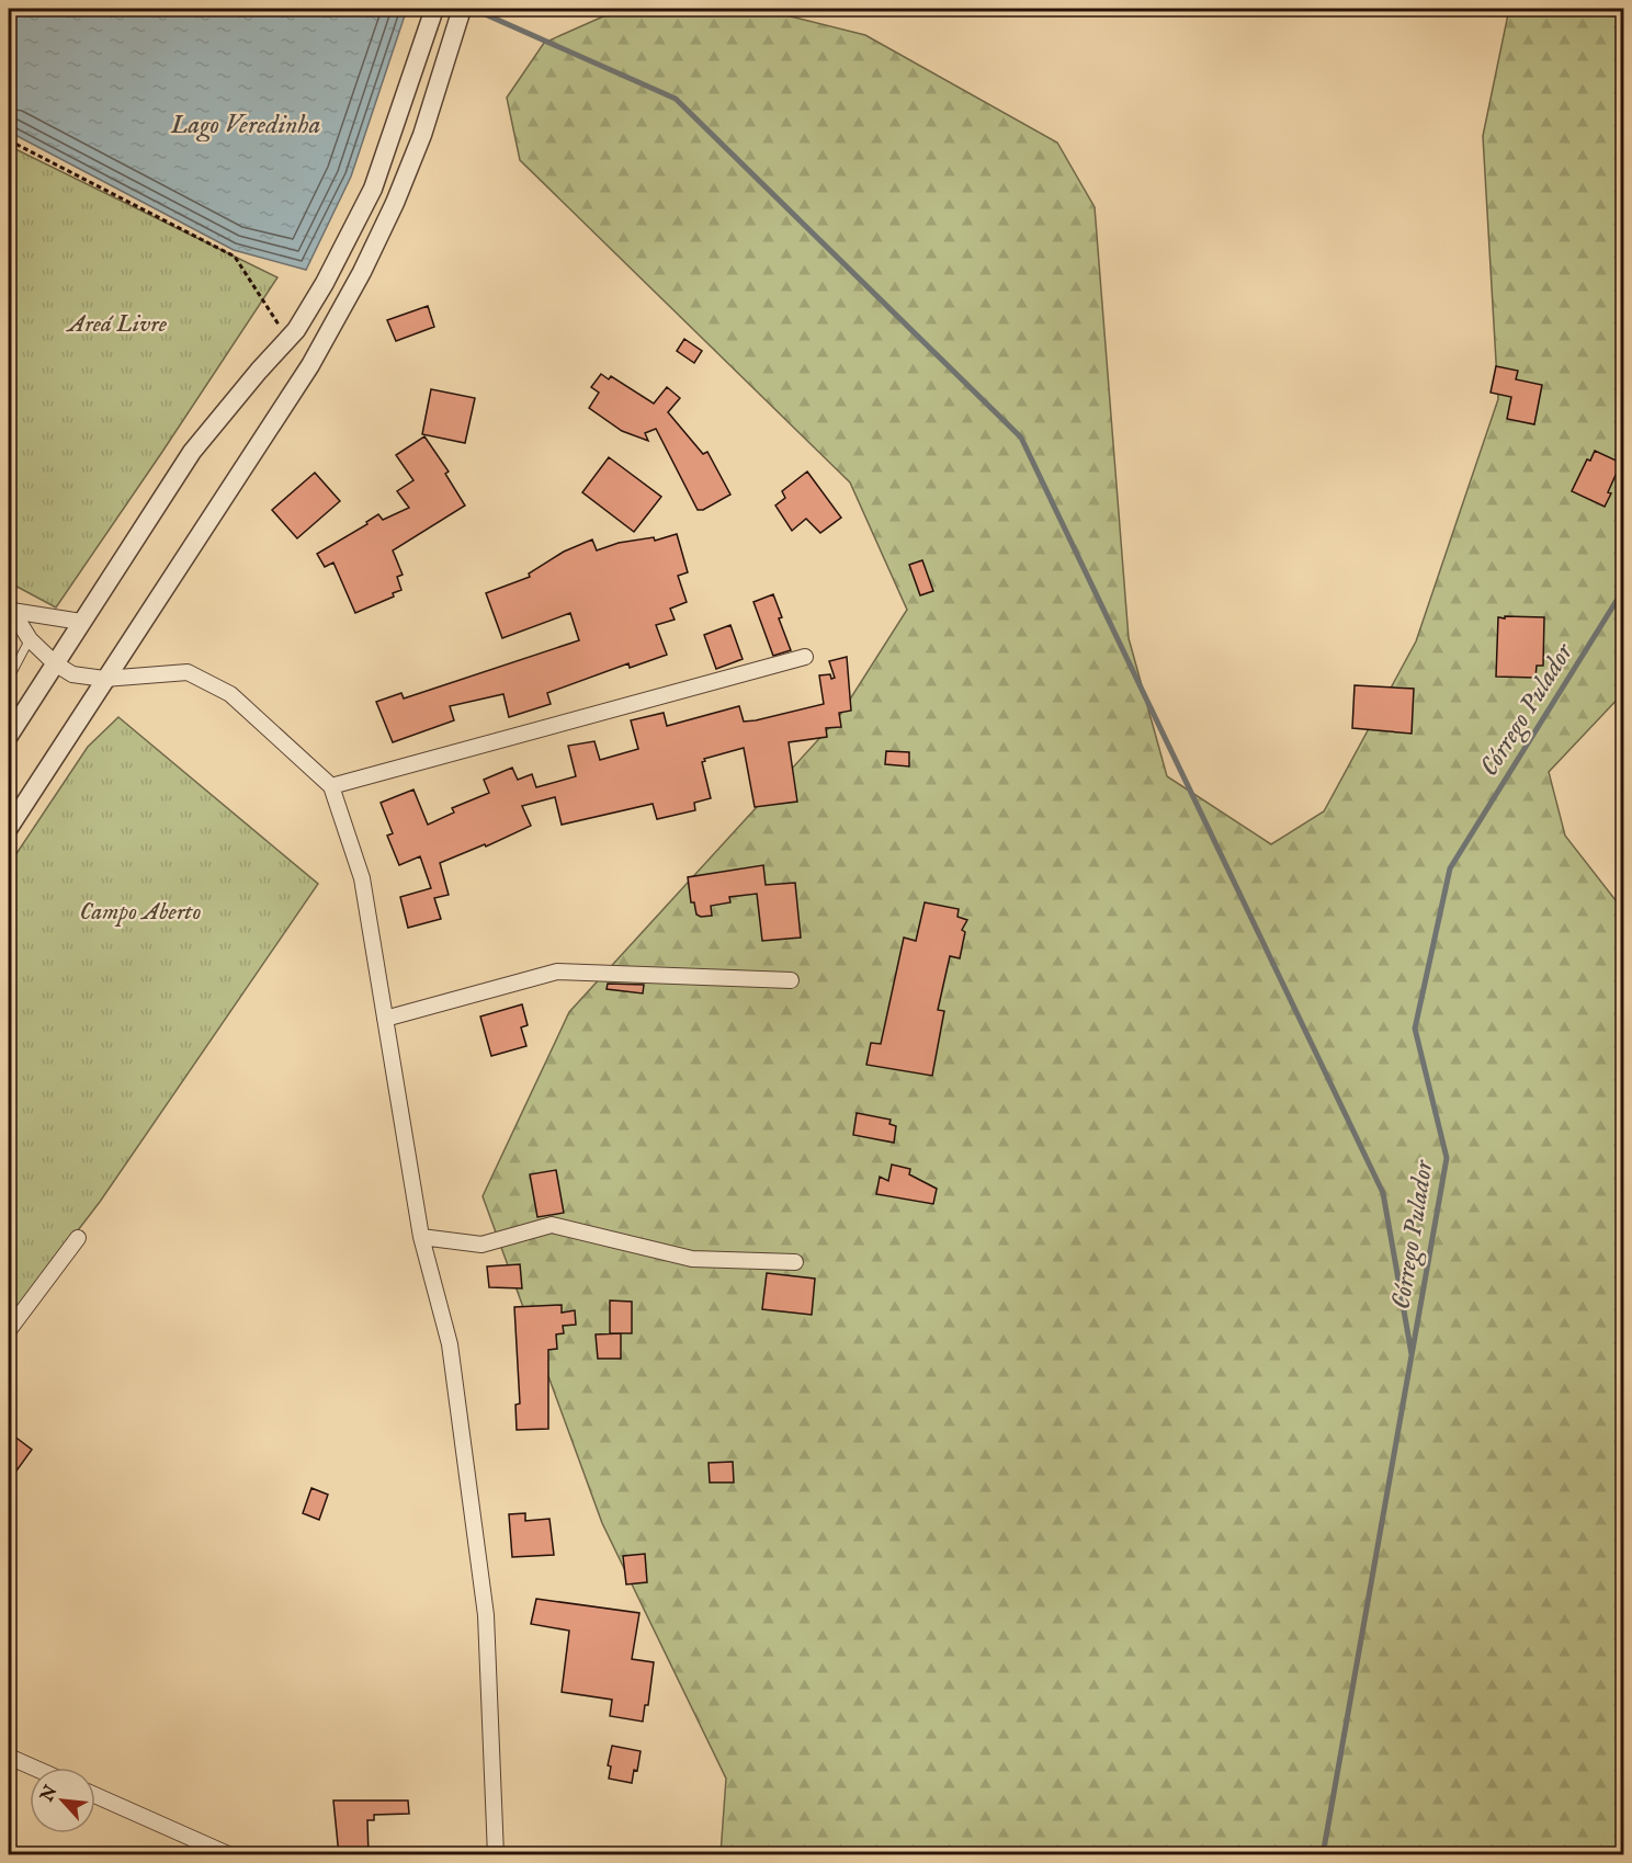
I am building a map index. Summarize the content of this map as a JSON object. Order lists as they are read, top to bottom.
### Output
{
  "water": ["Lago Veredinha", "Córrego Pulador"],
  "parks": ["Areá Livre", "Campo Aberto"],
  "north": "top left"
}
